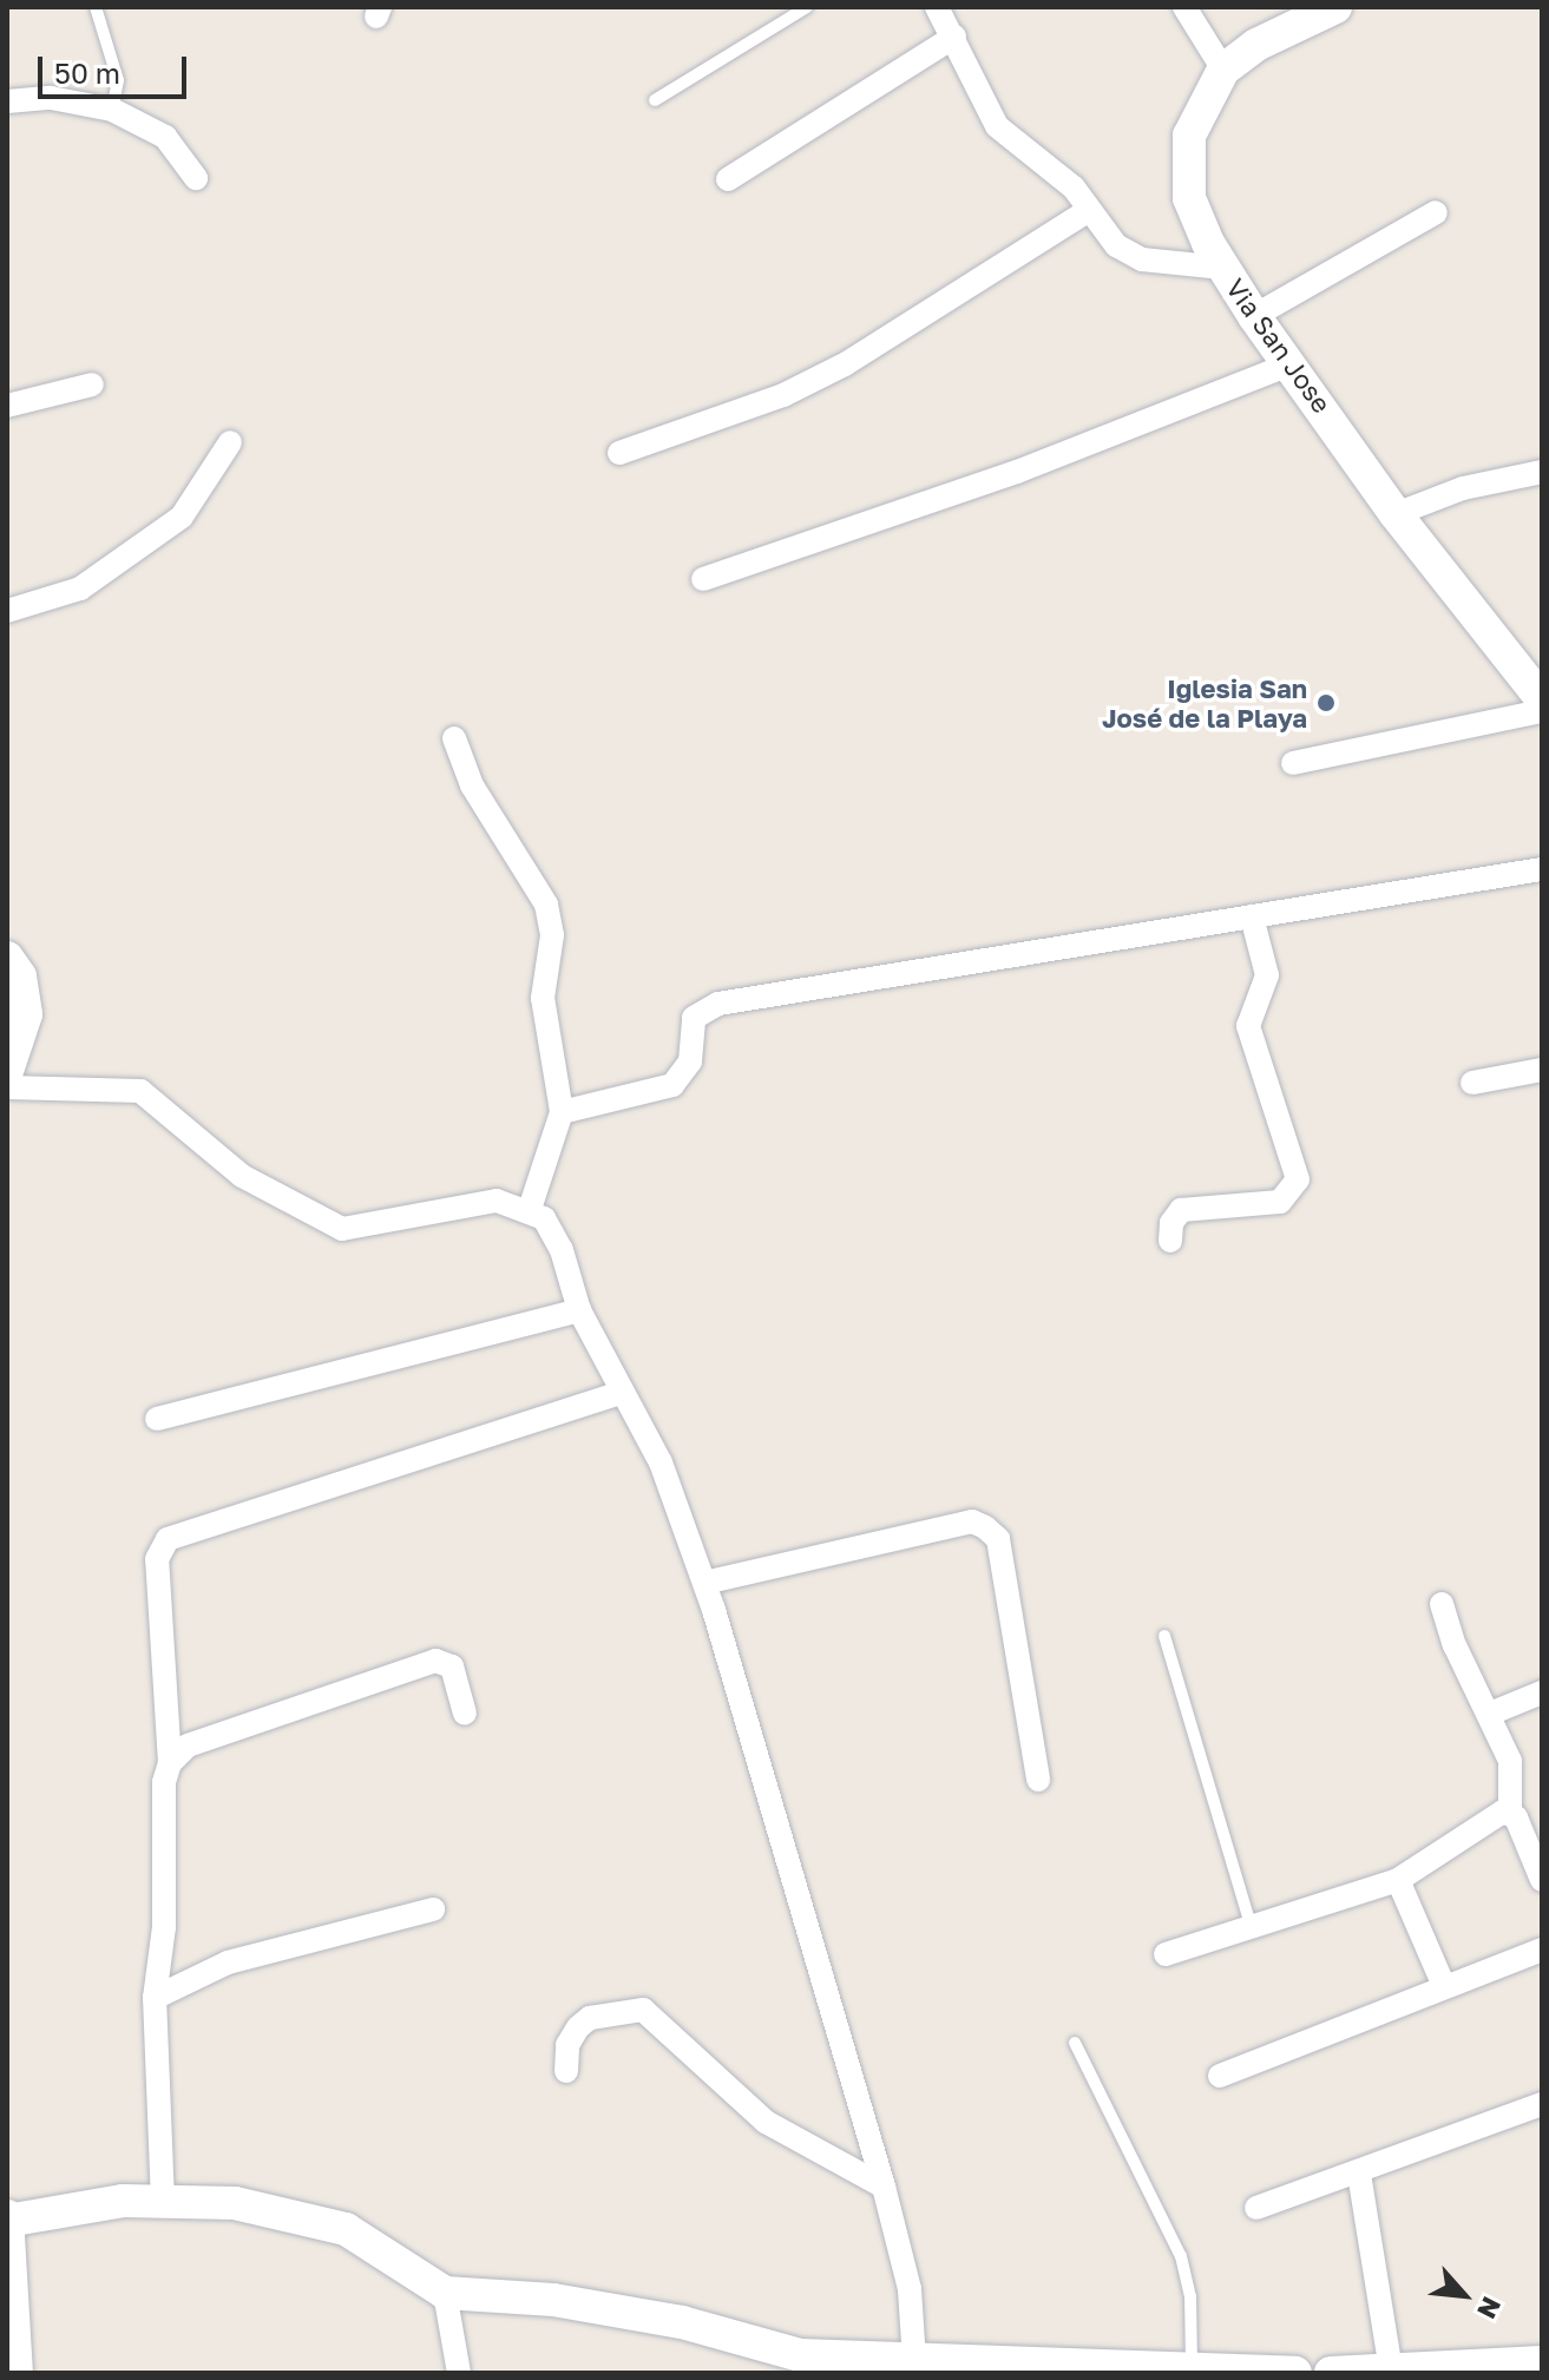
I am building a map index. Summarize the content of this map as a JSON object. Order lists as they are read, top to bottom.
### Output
{
  "streets": {
    "street": ["Via San Jose"]
  },
  "places": ["Iglesia San José de la Playa"],
  "scale_bar": "50 m",
  "north": "bottom right"
}
